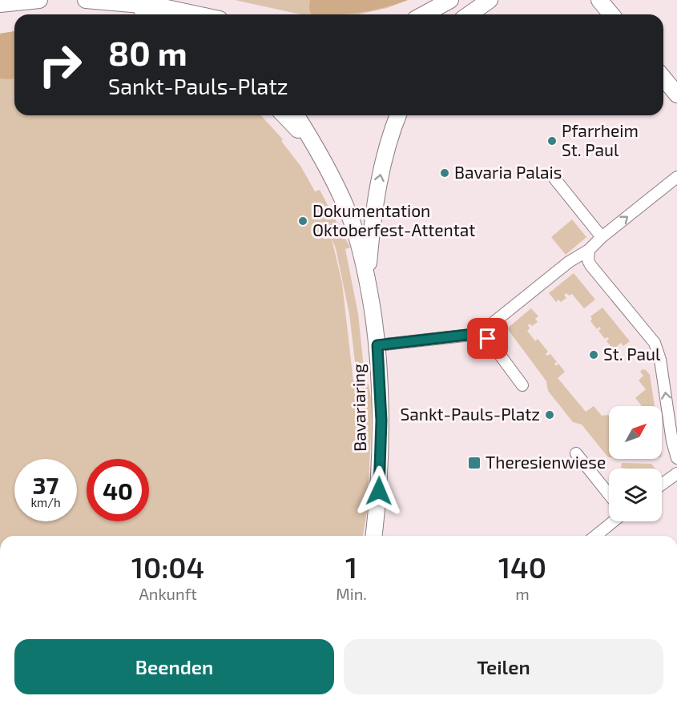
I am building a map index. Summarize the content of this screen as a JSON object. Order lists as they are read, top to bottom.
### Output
{
  "streets": {
    "street": ["Bavariaring"]
  },
  "places": {
    "other": [
      "Pfarrheim St. Paul",
      "Bavaria Palais",
      "Dokumentation Oktoberfest-Attentat",
      "St. Paul",
      "Sankt-Pauls-Platz"
    ],
    "transit": ["Theresienwiese"]
  },
  "north": "top right",
  "page": {
    "turn": ["80 m", "Sankt-Pauls-Platz"],
    "speed": "37 km/h",
    "limit": "40",
    "eta": [
      "10:04",
      "Ankunft",
      "1",
      "Min.",
      "140",
      "m"
    ],
    "buttons": ["Beenden", "Teilen"]
  }
}
